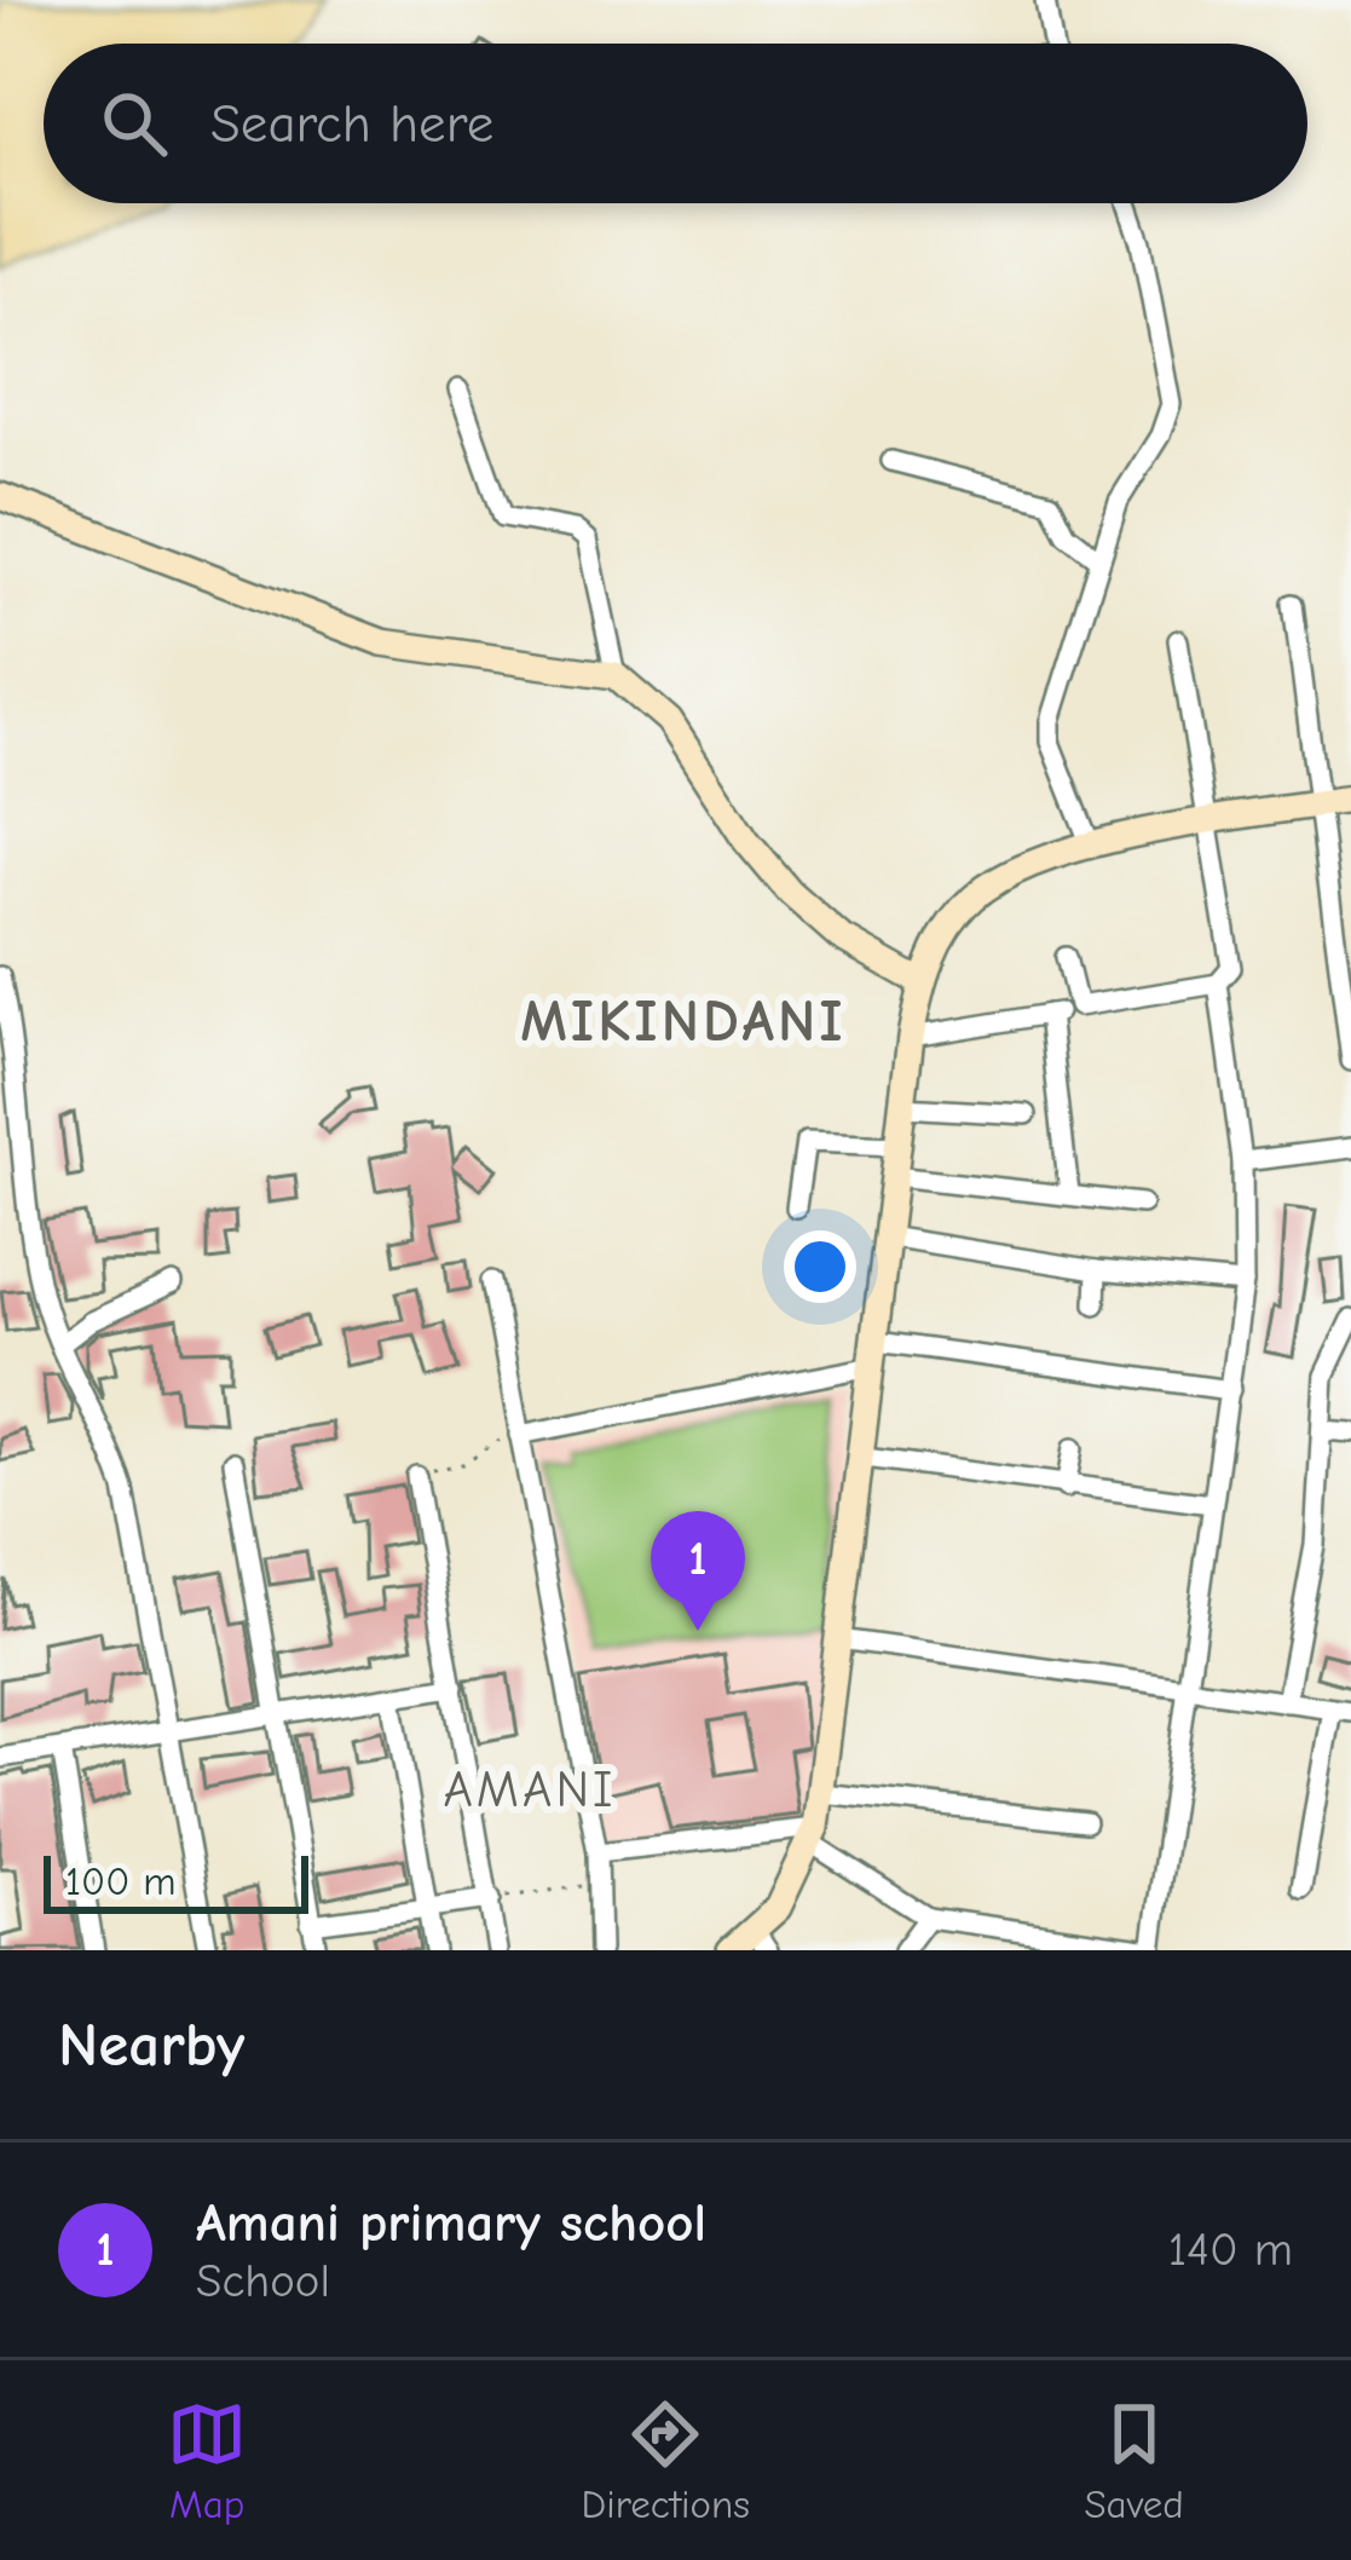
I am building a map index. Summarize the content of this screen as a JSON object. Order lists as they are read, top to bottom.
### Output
{
  "districts": ["MIKINDANI", "AMANI"],
  "scale_bar": "100 m",
  "page": {
    "search": "Search here",
    "pins": "1",
    "scale": "100 m",
    "heading": "Nearby",
    "list": [
      {
        "mark": "1",
        "name": "Amani primary school",
        "note": "School",
        "value": "140 m"
      }
    ],
    "nav": ["Map", "Directions", "Saved"]
  }
}
